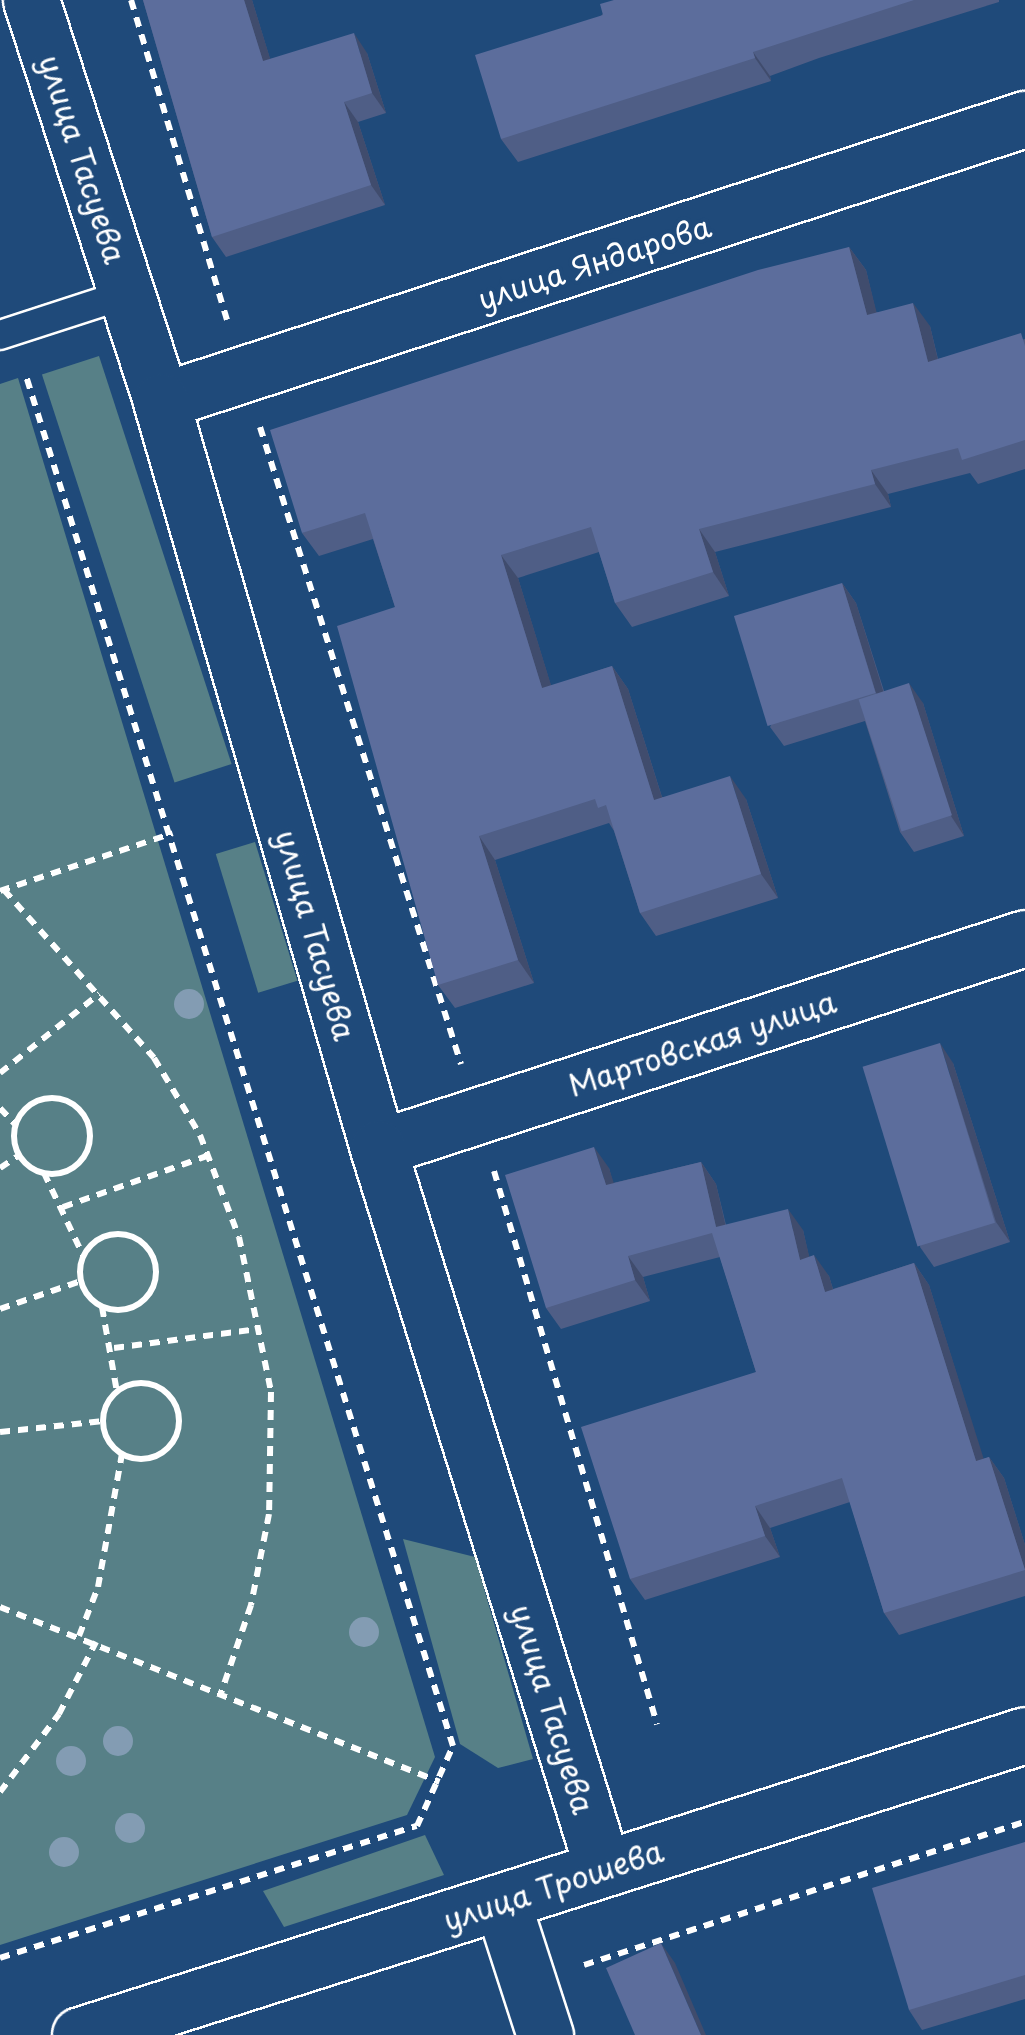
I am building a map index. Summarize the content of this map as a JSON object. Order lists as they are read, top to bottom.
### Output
{
  "streets": {
    "street": [
      "улица Тасуева",
      "улица Яндарова",
      "Мартовская улица",
      "улица Трошева"
    ]
  },
  "crossings": [
    ["улица Тасуева", "улица Яндарова"],
    ["улица Тасуева", "Мартовская улица"],
    ["улица Тасуева", "улица Трошева"]
  ]
}
